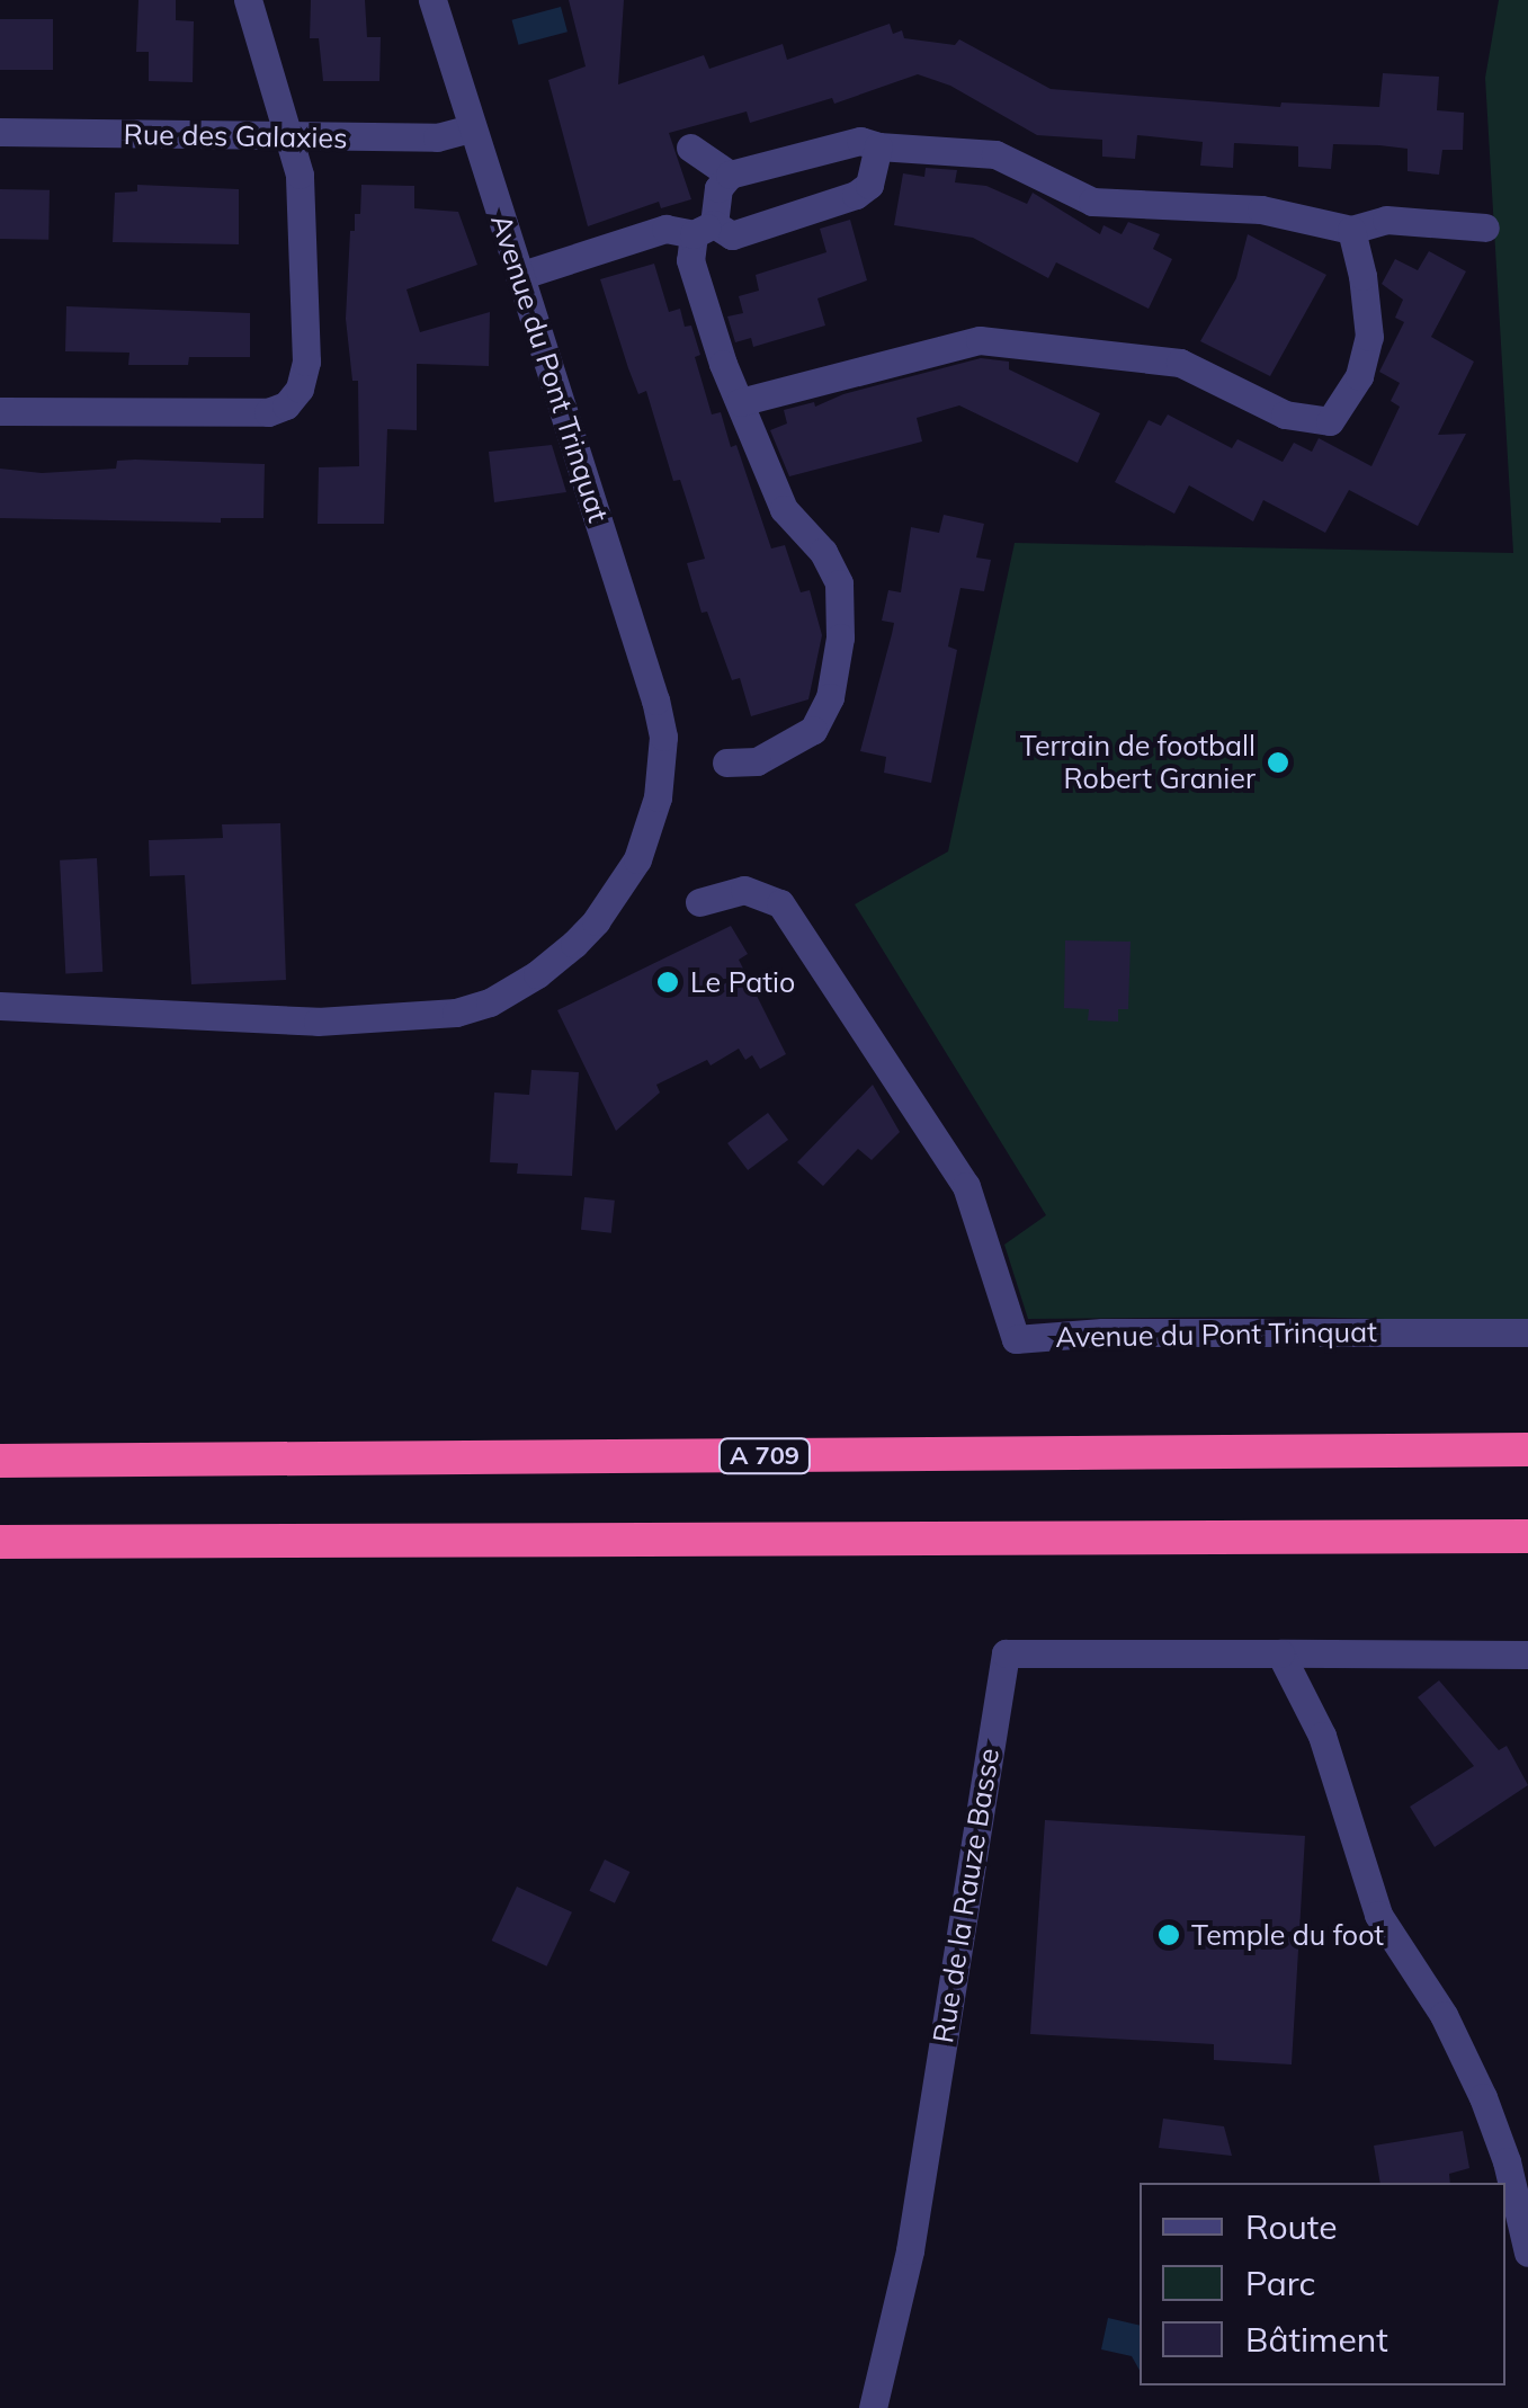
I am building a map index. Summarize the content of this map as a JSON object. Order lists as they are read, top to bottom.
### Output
{
  "streets": {
    "highway": ["A 709"],
    "street": ["Rue des Galaxies", "Avenue du Pont Trinquat", "Rue de la Rauze Basse"]
  },
  "crossings": [
    ["Rue des Galaxies", "Avenue du Pont Trinquat"]
  ],
  "places": ["Terrain de football Robert Granier", "Le Patio", "Temple du foot"],
  "legend": ["Route", "Parc", "Bâtiment"]
}
